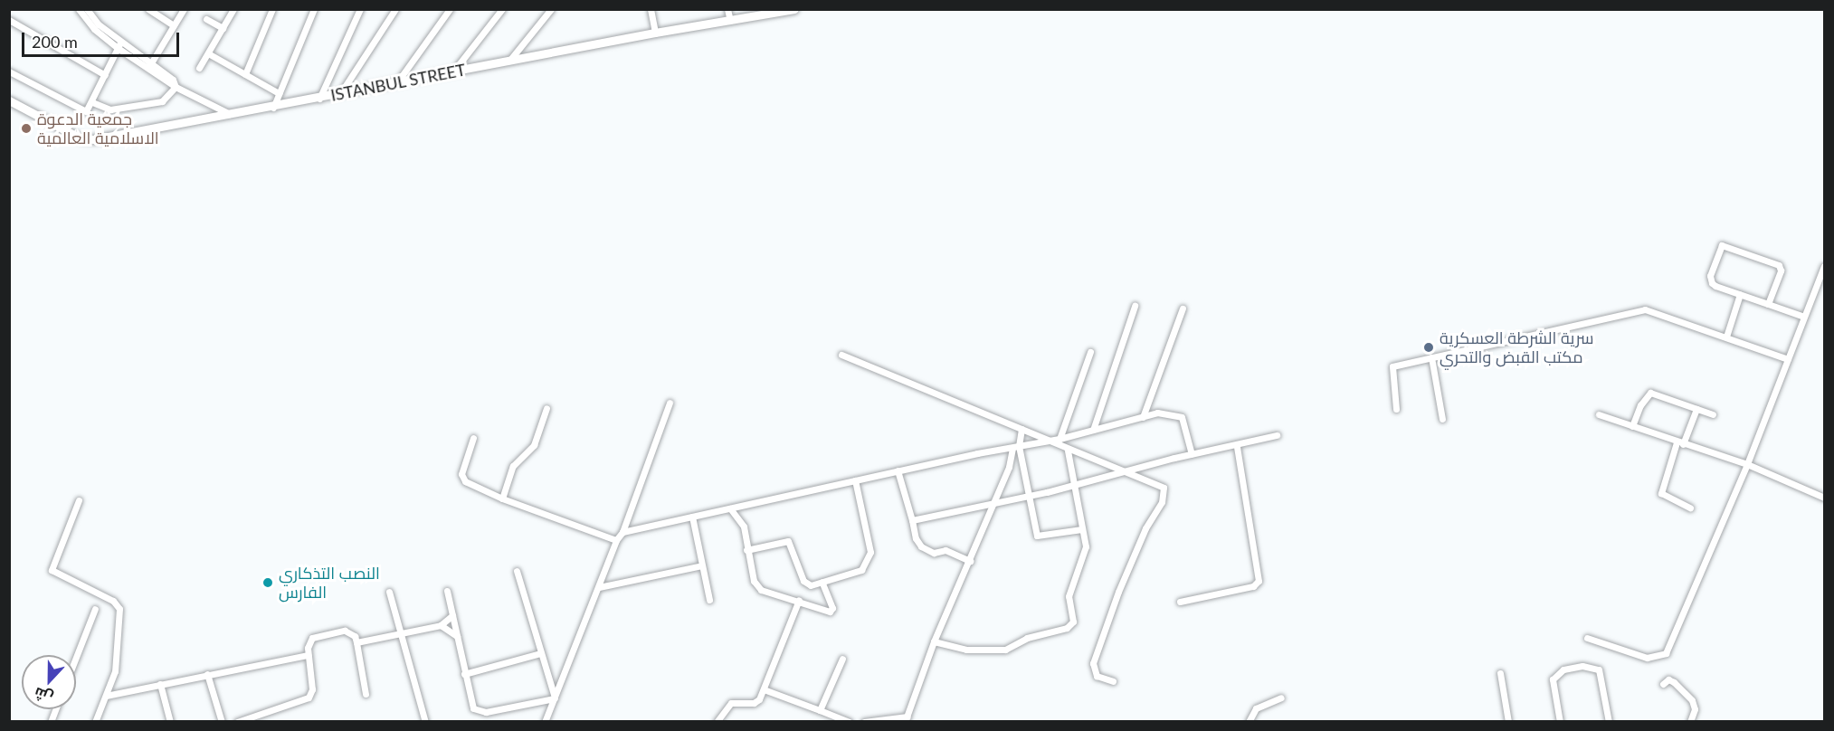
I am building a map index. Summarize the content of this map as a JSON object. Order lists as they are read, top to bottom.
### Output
{
  "streets": {
    "street": ["ISTANBUL STREET"]
  },
  "places": ["جمعية الدعوة الاسلامية العالمية", "سرية الشرطة العسكرية مكتب القبض والتحري", "النصب التذكاري الفارس"],
  "scale_bar": "200 m",
  "north": "bottom"
}
